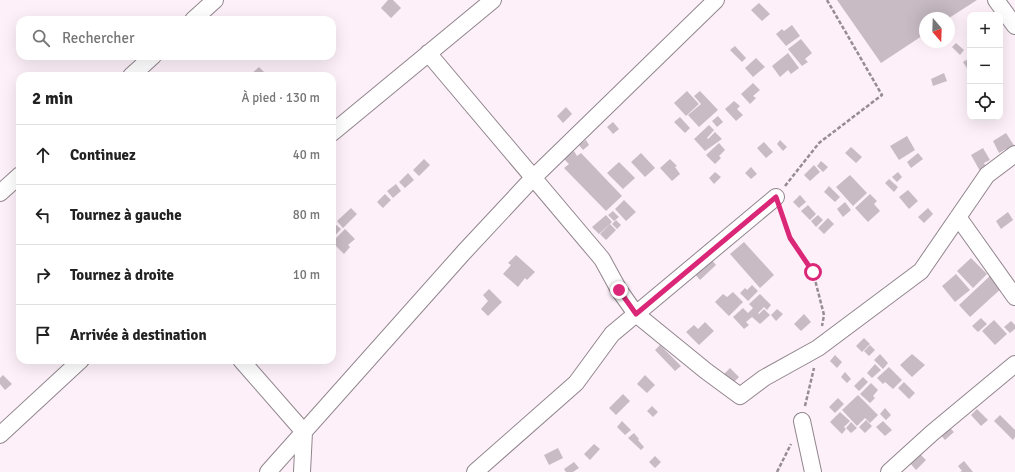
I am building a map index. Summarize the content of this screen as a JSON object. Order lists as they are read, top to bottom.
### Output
{
  "north": "bottom",
  "page": {
    "map_buttons": ["+", "−"],
    "search": "Rechercher",
    "heading": ["2 min", "À pied · 130 m"],
    "list": [
      ["Continuez", "40 m"],
      ["Tournez à gauche", "80 m"],
      ["Tournez à droite", "10 m"],
      "Arrivée à destination"
    ]
  }
}
